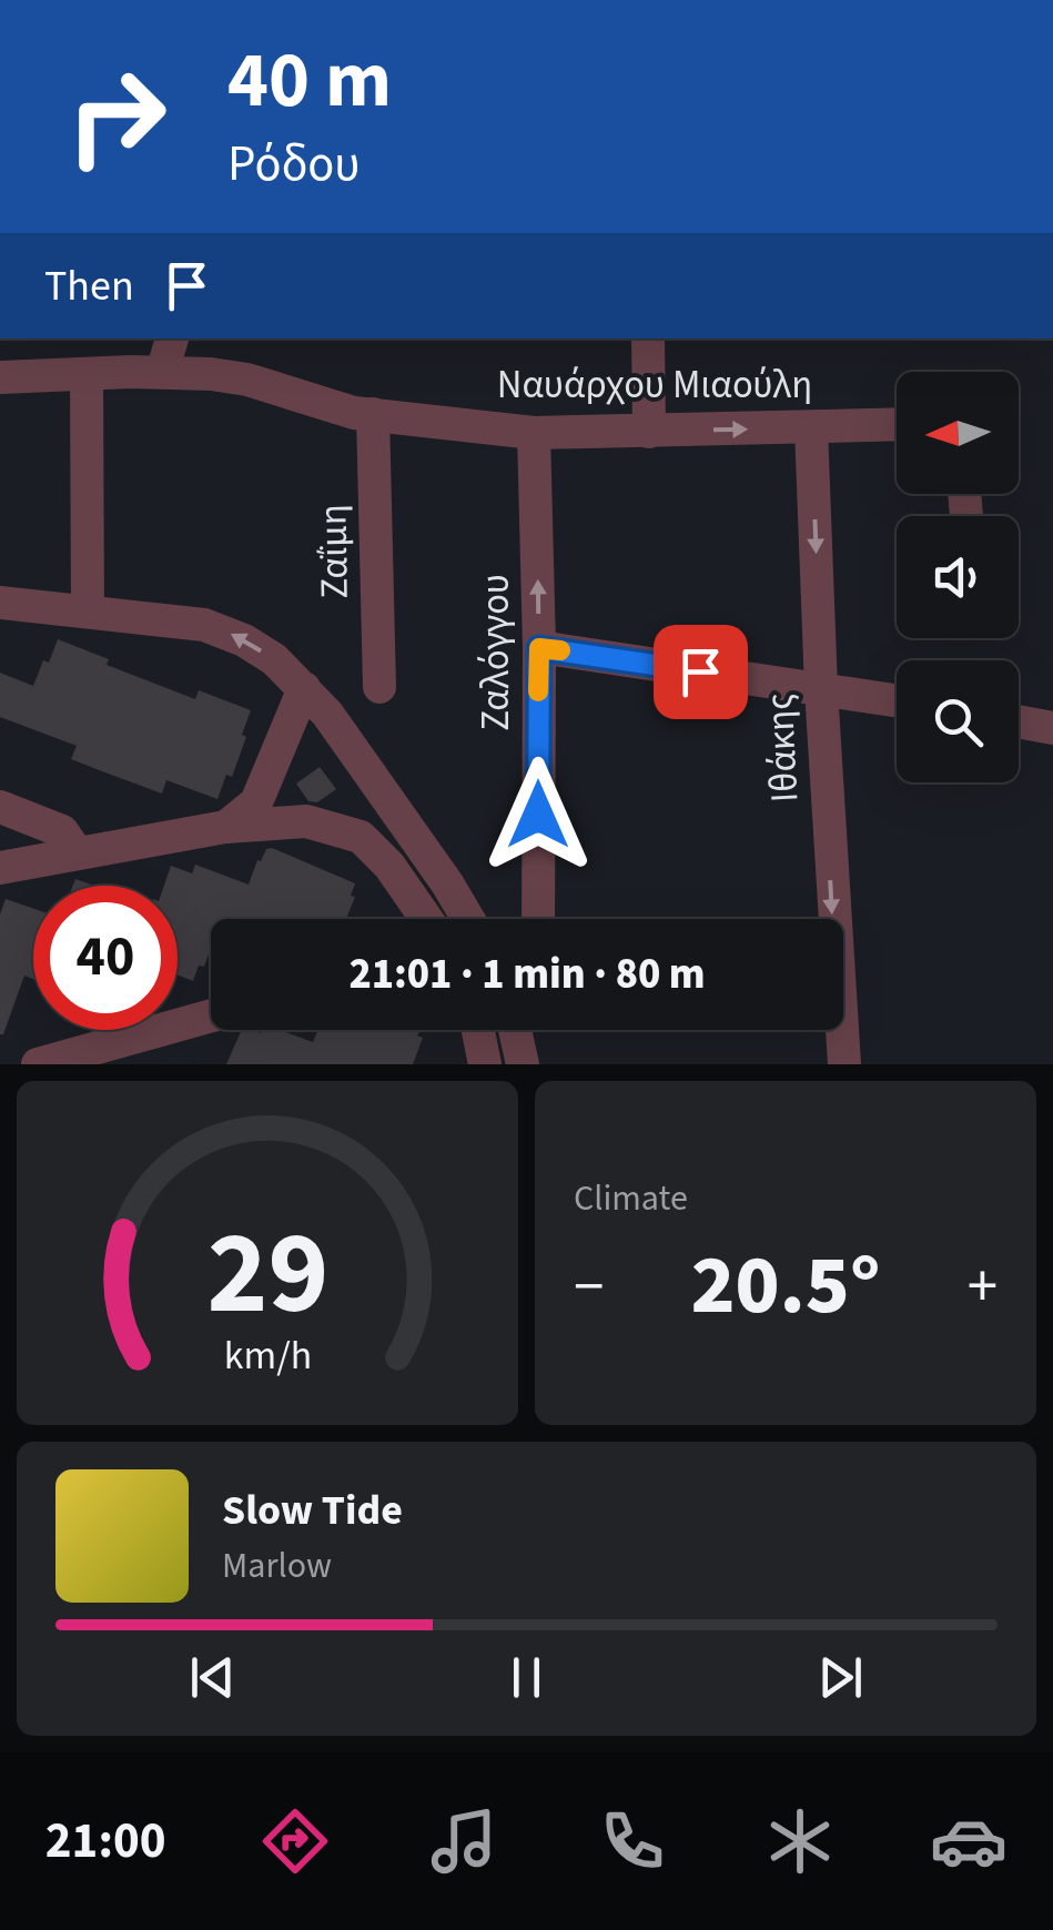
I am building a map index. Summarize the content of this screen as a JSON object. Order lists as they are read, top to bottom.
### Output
{
  "streets": {
    "street": [
      "Ναυάρχου Μιαούλη",
      "Ζαΐμη",
      "Ζαλόγγου",
      "Ιθάκης"
    ]
  },
  "crossings": [
    ["Ναυάρχου Μιαούλη", "Ζαΐμη"],
    ["Ναυάρχου Μιαούλη", "Ζαλόγγου"],
    ["Ναυάρχου Μιαούλη", "Ιθάκης"]
  ],
  "one_way": ["Ζαλόγγου", "Ιθάκης"],
  "north": "left",
  "page": {
    "turn": ["40 m", "Ρόδου"],
    "then": "Then",
    "limit": "40",
    "trip": "21:01 · 1 min · 80 m",
    "tile": "Climate",
    "heat": ["−", "20.5°", "+"],
    "song": ["Slow Tide", "Marlow"],
    "tabs": "21:00",
    "gauge": ["29", "km/h"]
  }
}
